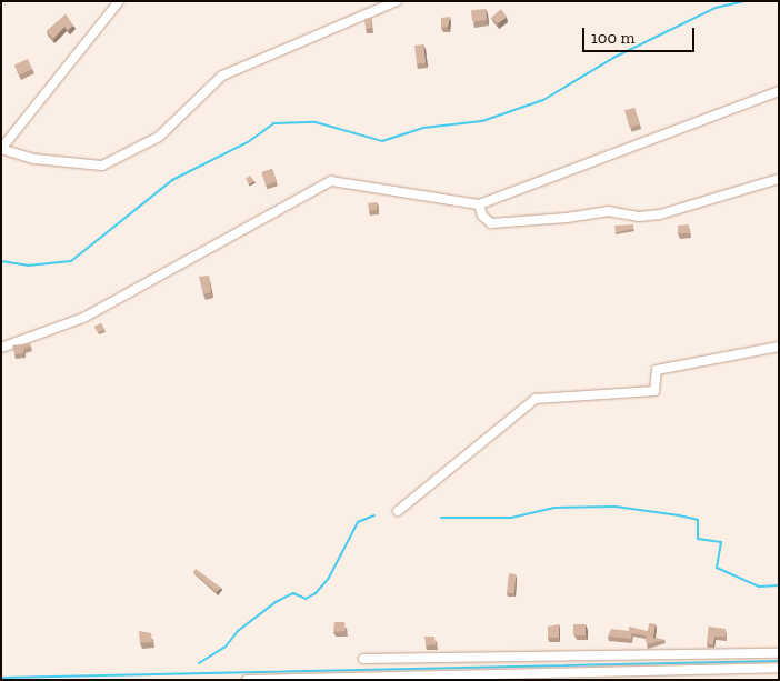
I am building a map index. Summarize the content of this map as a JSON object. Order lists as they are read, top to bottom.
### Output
{
  "scale_bar": "100 m"
}
